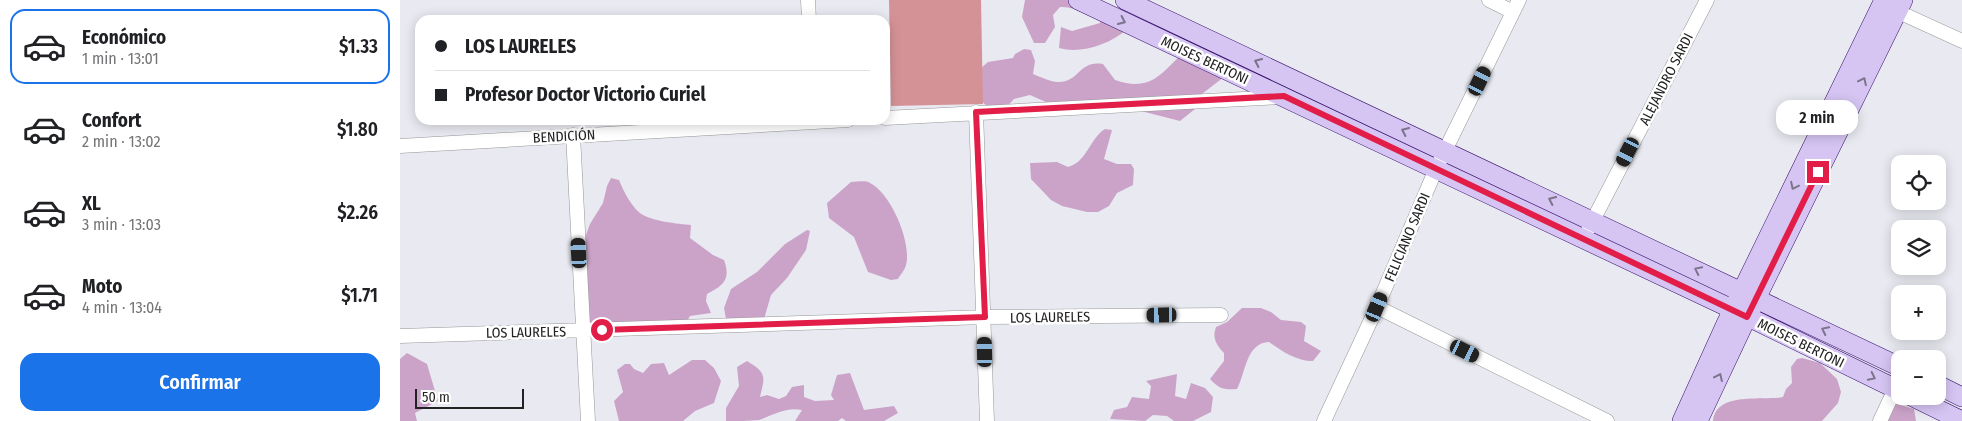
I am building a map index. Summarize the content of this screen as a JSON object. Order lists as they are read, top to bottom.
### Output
{
  "streets": {
    "street": [
      "MOISES BERTONI",
      "ALEJANDRO SARDI",
      "BENDICIÓN",
      "FELICIANO SARDI",
      "LOS LAURELES"
    ]
  },
  "crossings": [
    ["MOISES BERTONI", "ALEJANDRO SARDI"],
    ["MOISES BERTONI", "FELICIANO SARDI"]
  ],
  "scale_bar": "50 m",
  "page": {
    "list": [
      {
        "name": "Económico",
        "note": "1 min · 13:01",
        "value": "$1.33"
      },
      {
        "name": "Confort",
        "note": "2 min · 13:02",
        "value": "$1.80"
      },
      {
        "name": "XL",
        "note": "3 min · 13:03",
        "value": "$2.26"
      },
      {
        "name": "Moto",
        "note": "4 min · 13:04",
        "value": "$1.71"
      }
    ],
    "banner": ["LOS LAURELES", "Profesor Doctor Victorio Curiel"],
    "bubble": "2 min",
    "map_buttons": ["+", "−"],
    "buttons": "Confirmar",
    "scale": "50 m"
  }
}
